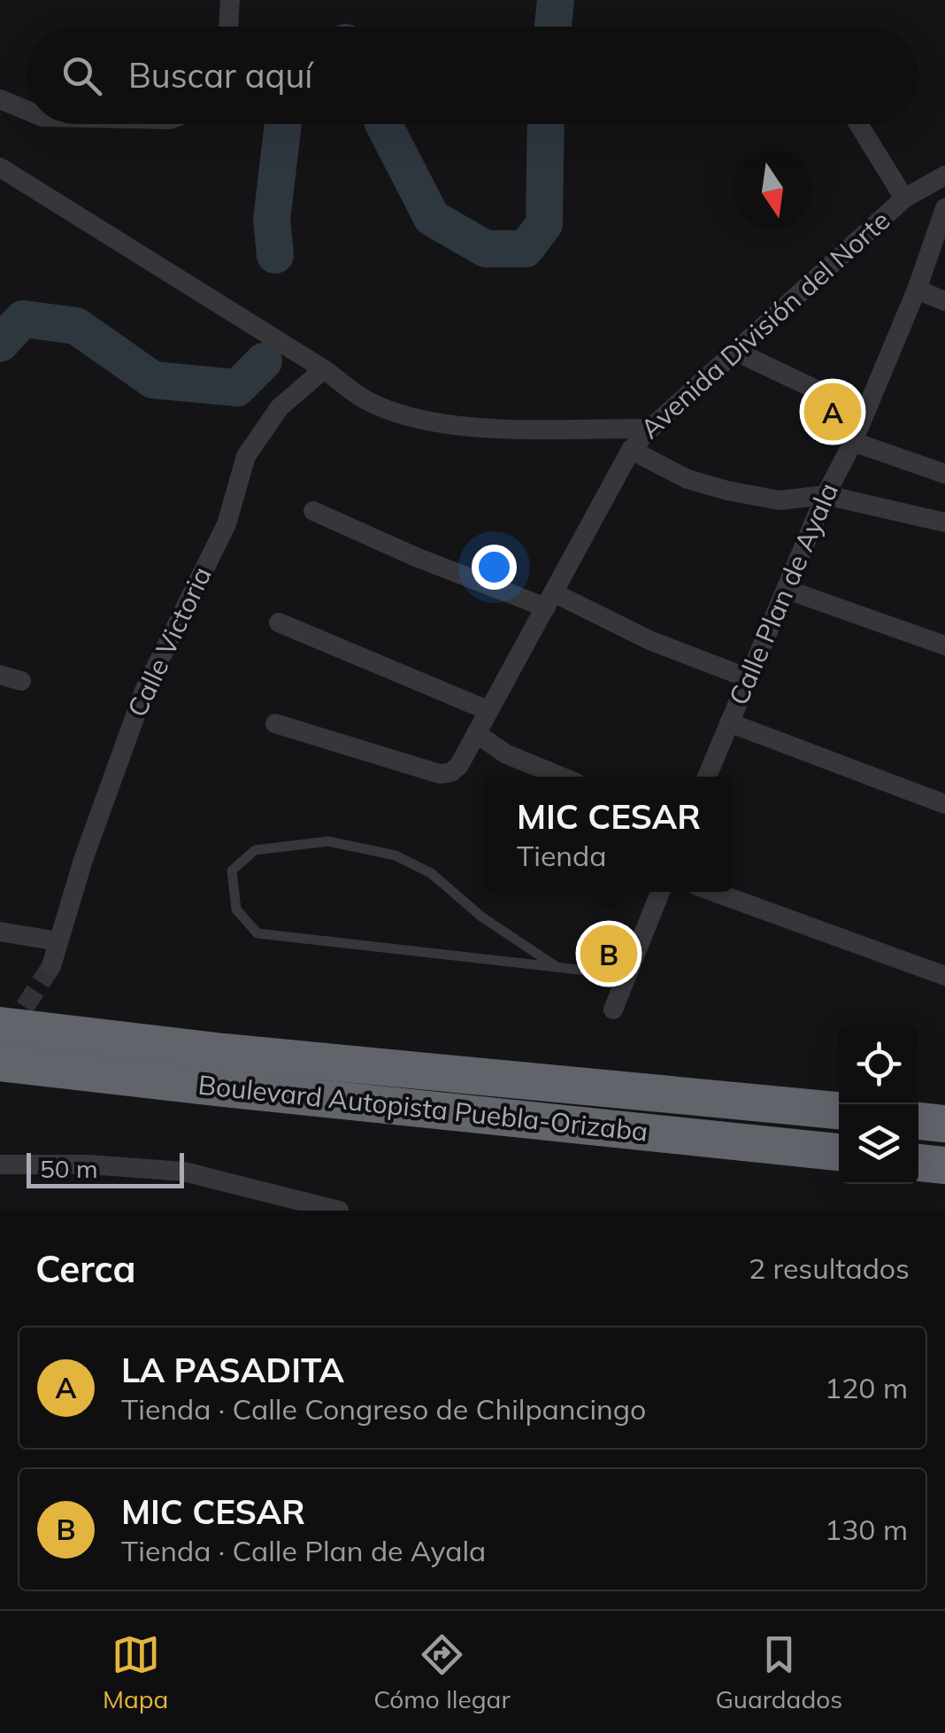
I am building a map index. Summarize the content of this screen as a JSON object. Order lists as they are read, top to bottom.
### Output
{
  "streets": {
    "highway": ["Boulevard Autopista Puebla-Orizaba"],
    "street": ["Avenida División del Norte", "Calle Plan de Ayala", "Calle Victoria"]
  },
  "scale_bar": "50 m",
  "north": "bottom",
  "page": {
    "search": "Buscar aquí",
    "pins": ["A", "B"],
    "popup": ["MIC CESAR", "Tienda"],
    "scale": "50 m",
    "heading": ["Cerca", "2 resultados"],
    "list": [
      {
        "mark": "A",
        "name": "LA PASADITA",
        "note": "Tienda · Calle Congreso de Chilpancingo",
        "value": "120 m"
      },
      {
        "mark": "B",
        "name": "MIC CESAR",
        "note": "Tienda · Calle Plan de Ayala",
        "value": "130 m"
      }
    ],
    "nav": ["Mapa", "Cómo llegar", "Guardados"]
  }
}
